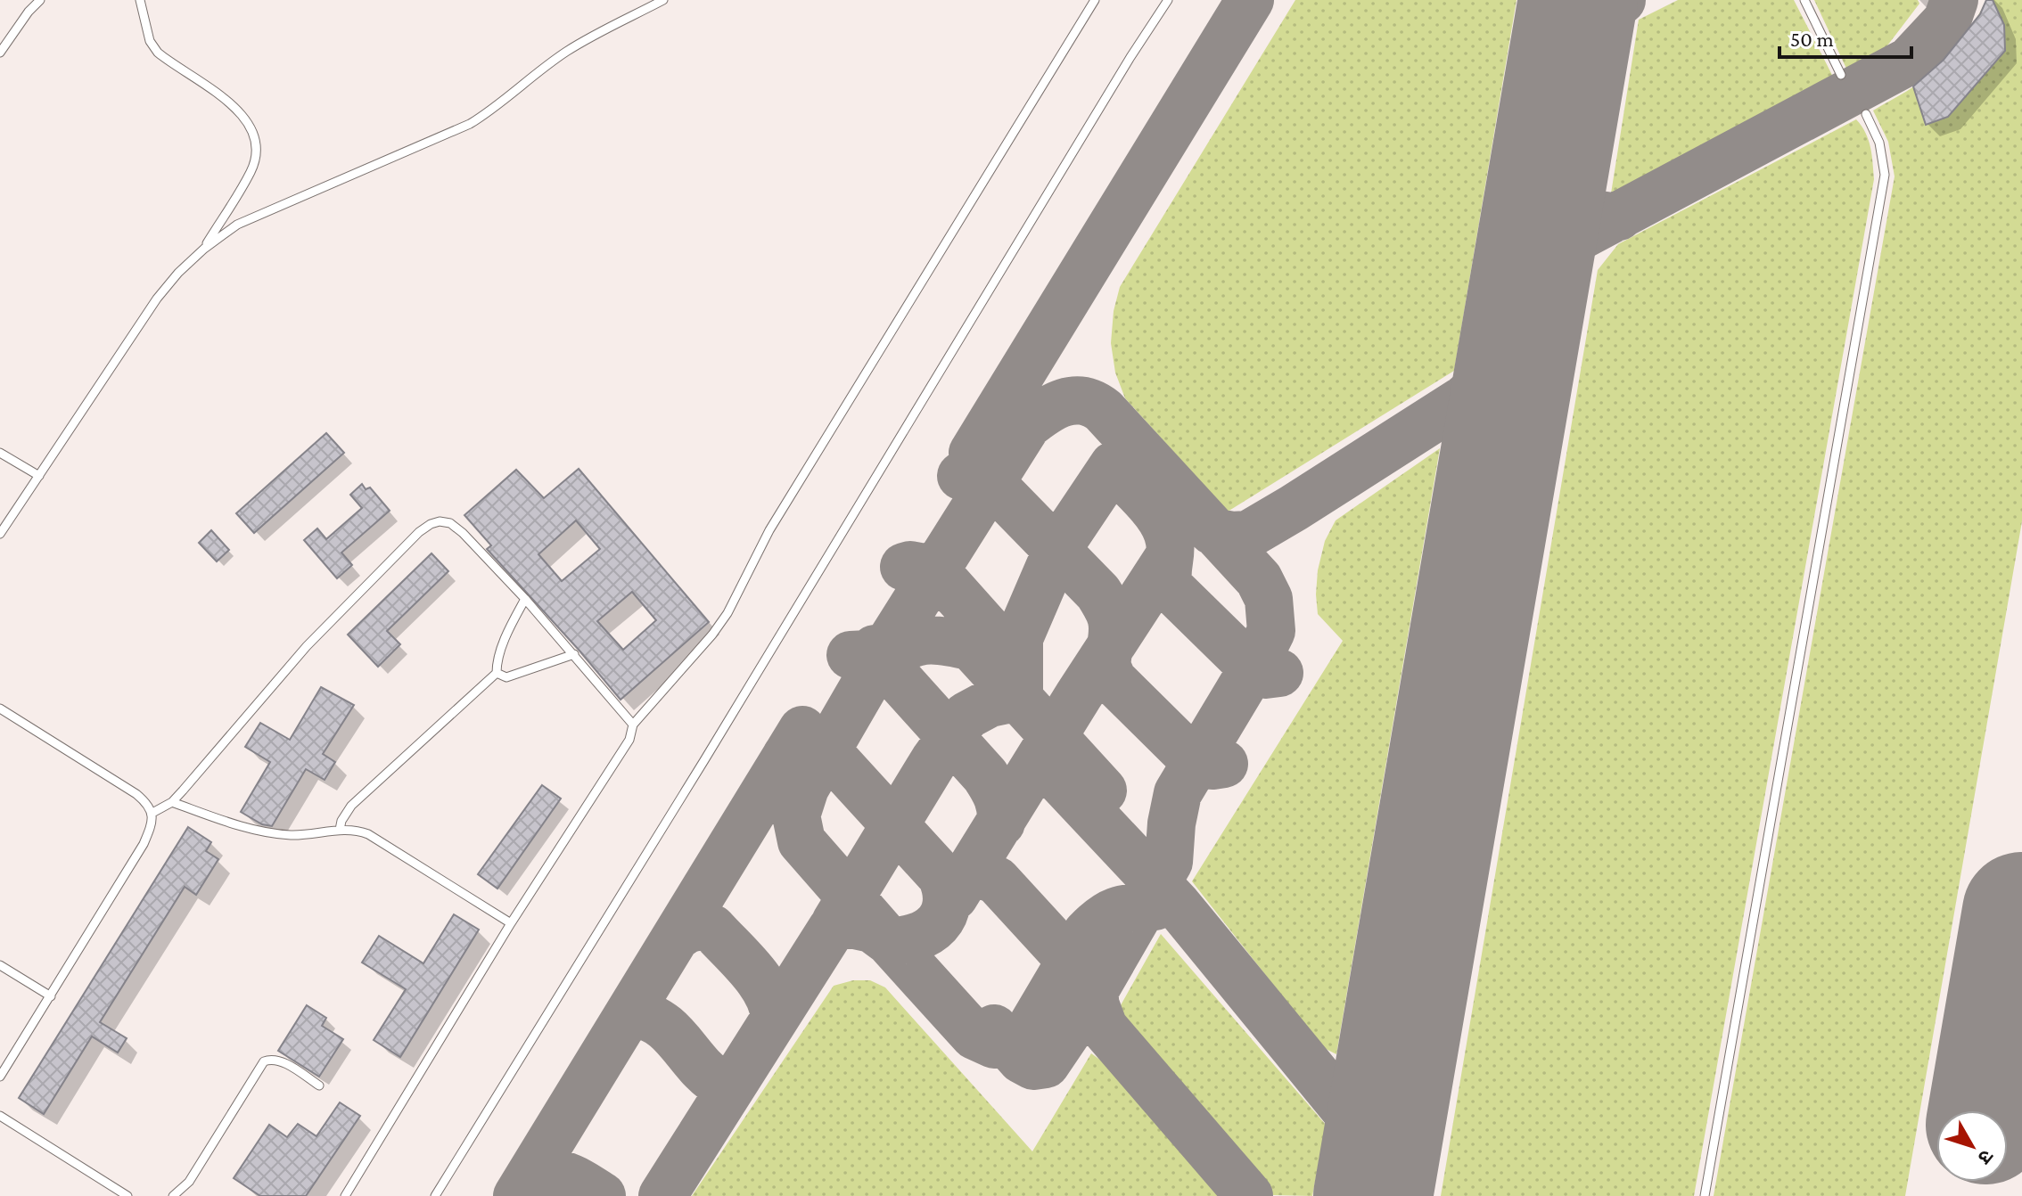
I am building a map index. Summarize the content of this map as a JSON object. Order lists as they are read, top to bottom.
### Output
{
  "scale_bar": "50 m",
  "north": "bottom right"
}
